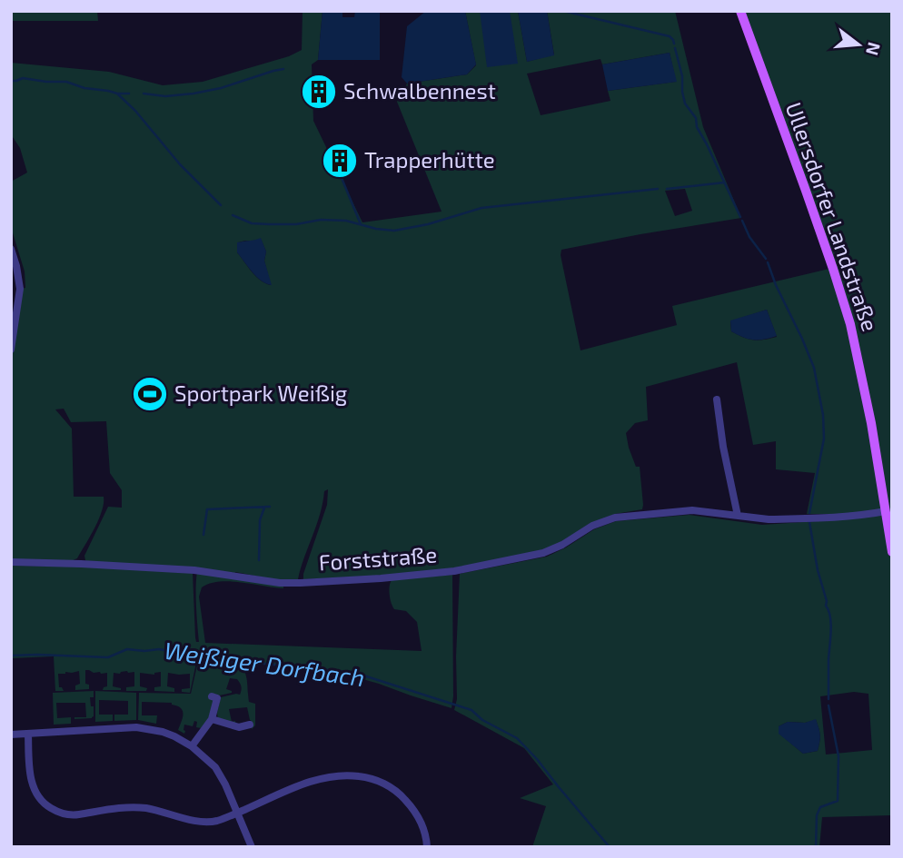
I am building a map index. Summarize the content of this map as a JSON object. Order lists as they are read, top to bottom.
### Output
{
  "streets": {
    "main road": ["Ullersdorfer Landstraße"],
    "street": ["Forststraße"]
  },
  "crossings": [
    ["Ullersdorfer Landstraße", "Forststraße"]
  ],
  "water": ["Weißiger Dorfbach"],
  "places": {
    "building": ["Schwalbennest", "Trapperhütte"],
    "sports": ["Sportpark Weißig"]
  },
  "north": "right"
}
